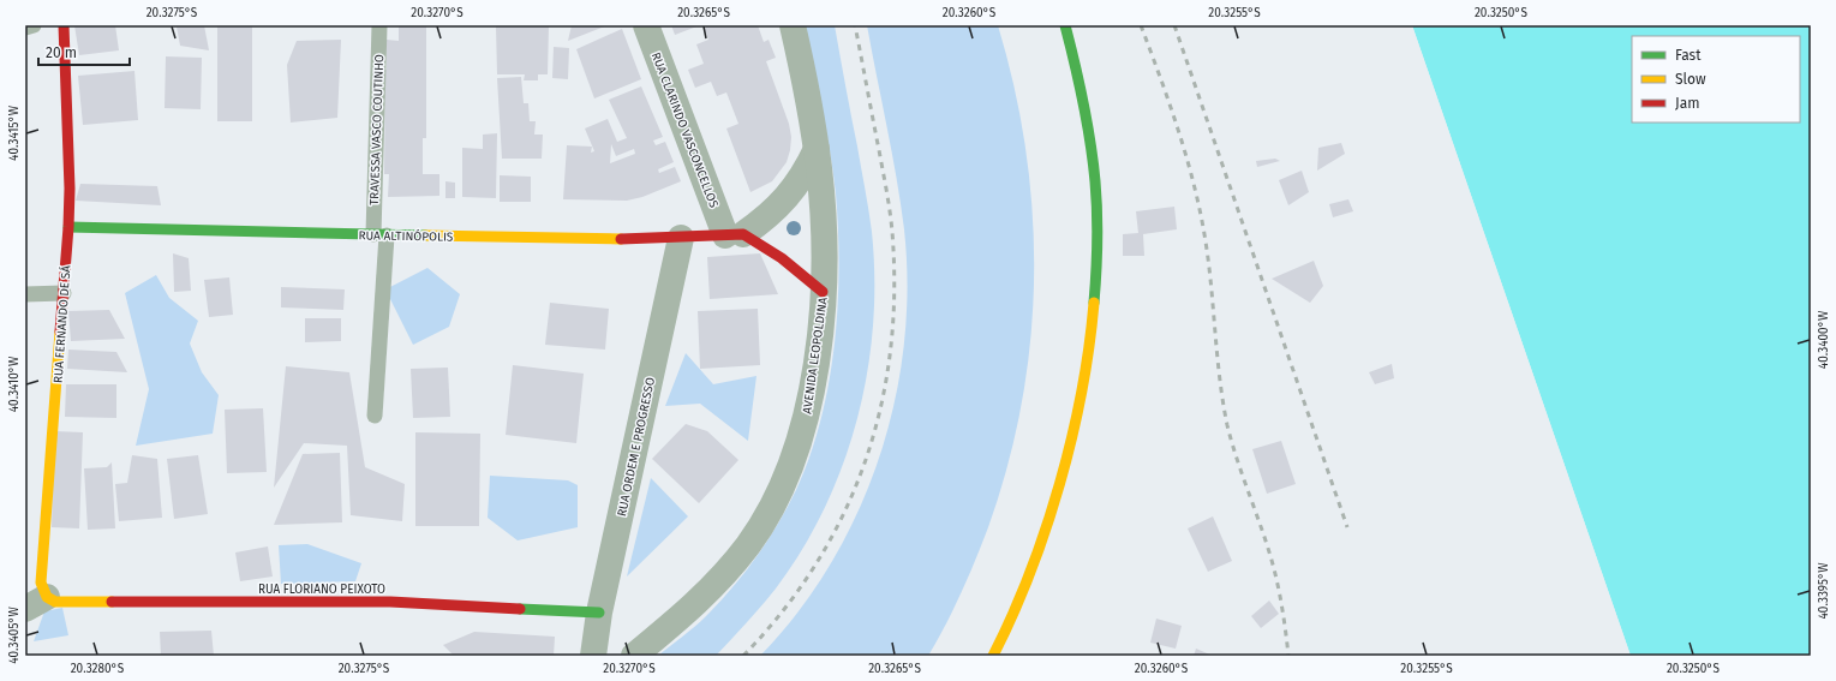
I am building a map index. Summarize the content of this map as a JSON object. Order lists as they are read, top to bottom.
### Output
{
  "streets": {
    "street": [
      "RUA CLARINDO VASCONCELLOS",
      "RUA ALTINÓPOLIS",
      "RUA FERNANDO DE SÁ",
      "AVENIDA LEOPOLDINA",
      "RUA ORDEM E PROGRESSO",
      "RUA FLORIANO PEIXOTO"
    ],
    "lane": ["TRAVESSA VASCO COUTINHO"]
  },
  "crossings": [
    ["TRAVESSA VASCO COUTINHO", "RUA ALTINÓPOLIS"],
    ["RUA CLARINDO VASCONCELLOS", "RUA ALTINÓPOLIS"],
    ["RUA ALTINÓPOLIS", "RUA FERNANDO DE SÁ"],
    ["RUA ALTINÓPOLIS", "RUA ORDEM E PROGRESSO"],
    ["RUA FERNANDO DE SÁ", "RUA FLORIANO PEIXOTO"],
    ["RUA ORDEM E PROGRESSO", "RUA FLORIANO PEIXOTO"]
  ],
  "legend": ["Fast", "Slow", "Jam"],
  "scale_bar": "20 m",
  "coordinates": [
    "20.3275°S",
    "20.3270°S",
    "20.3265°S",
    "20.3260°S",
    "20.3255°S",
    "20.3250°S",
    "40.3415°W",
    "40.3400°W",
    "40.3410°W",
    "40.3395°W",
    "40.3405°W",
    "20.3280°S"
  ]
}
